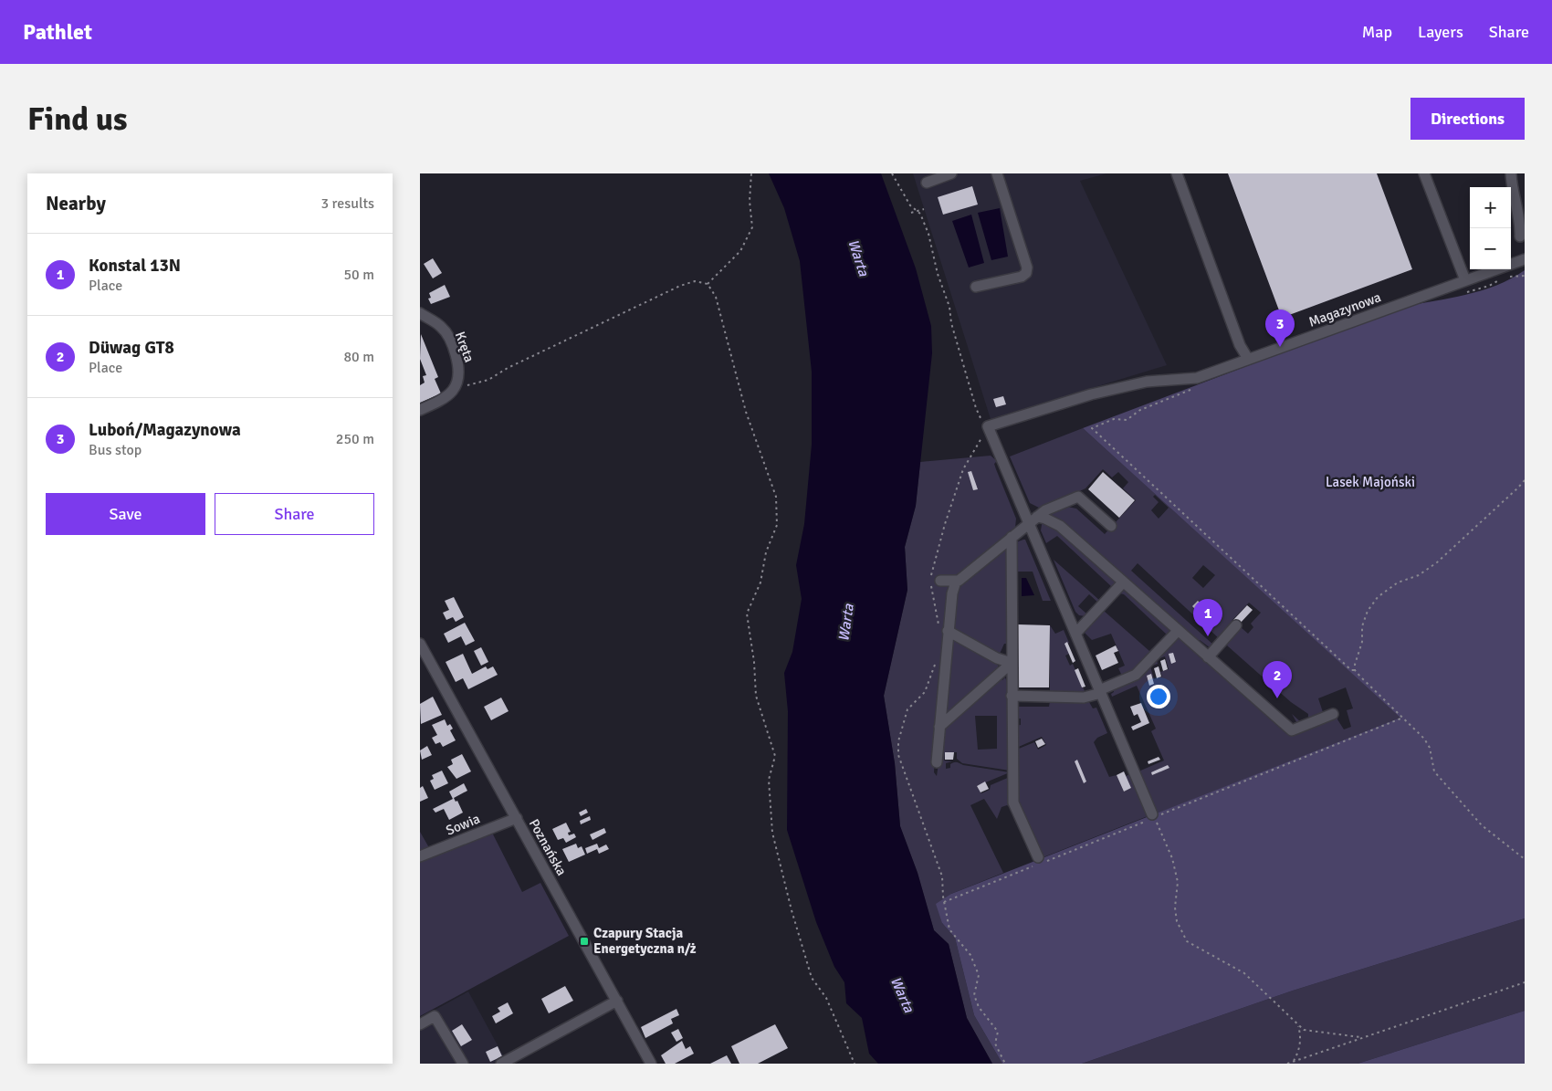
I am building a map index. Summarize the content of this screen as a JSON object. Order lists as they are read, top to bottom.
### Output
{
  "streets": {
    "street": [
      "Magazynowa",
      "Kręta",
      "Sowia",
      "Poznańska"
    ]
  },
  "crossings": [
    ["Sowia", "Poznańska"]
  ],
  "water": ["Warta"],
  "parks": ["Lasek Majoński"],
  "places": {
    "transit": ["Czapury Stacja Energetyczna n/ż"]
  },
  "page": {
    "header": "Pathlet",
    "nav": ["Map", "Layers", "Share"],
    "buttons": [
      "Directions",
      ["Save", "Share"]
    ],
    "title": "Find us",
    "heading": ["Nearby", "3 results"],
    "map_buttons": ["+", "−"],
    "list": [
      {
        "mark": "1",
        "name": "Konstal 13N",
        "note": "Place",
        "value": "50 m"
      },
      {
        "mark": "2",
        "name": "Düwag GT8",
        "note": "Place",
        "value": "80 m"
      },
      {
        "mark": "3",
        "name": "Luboń/Magazynowa",
        "note": "Bus stop",
        "value": "250 m"
      }
    ],
    "pins": ["3", "1", "2"]
  }
}
